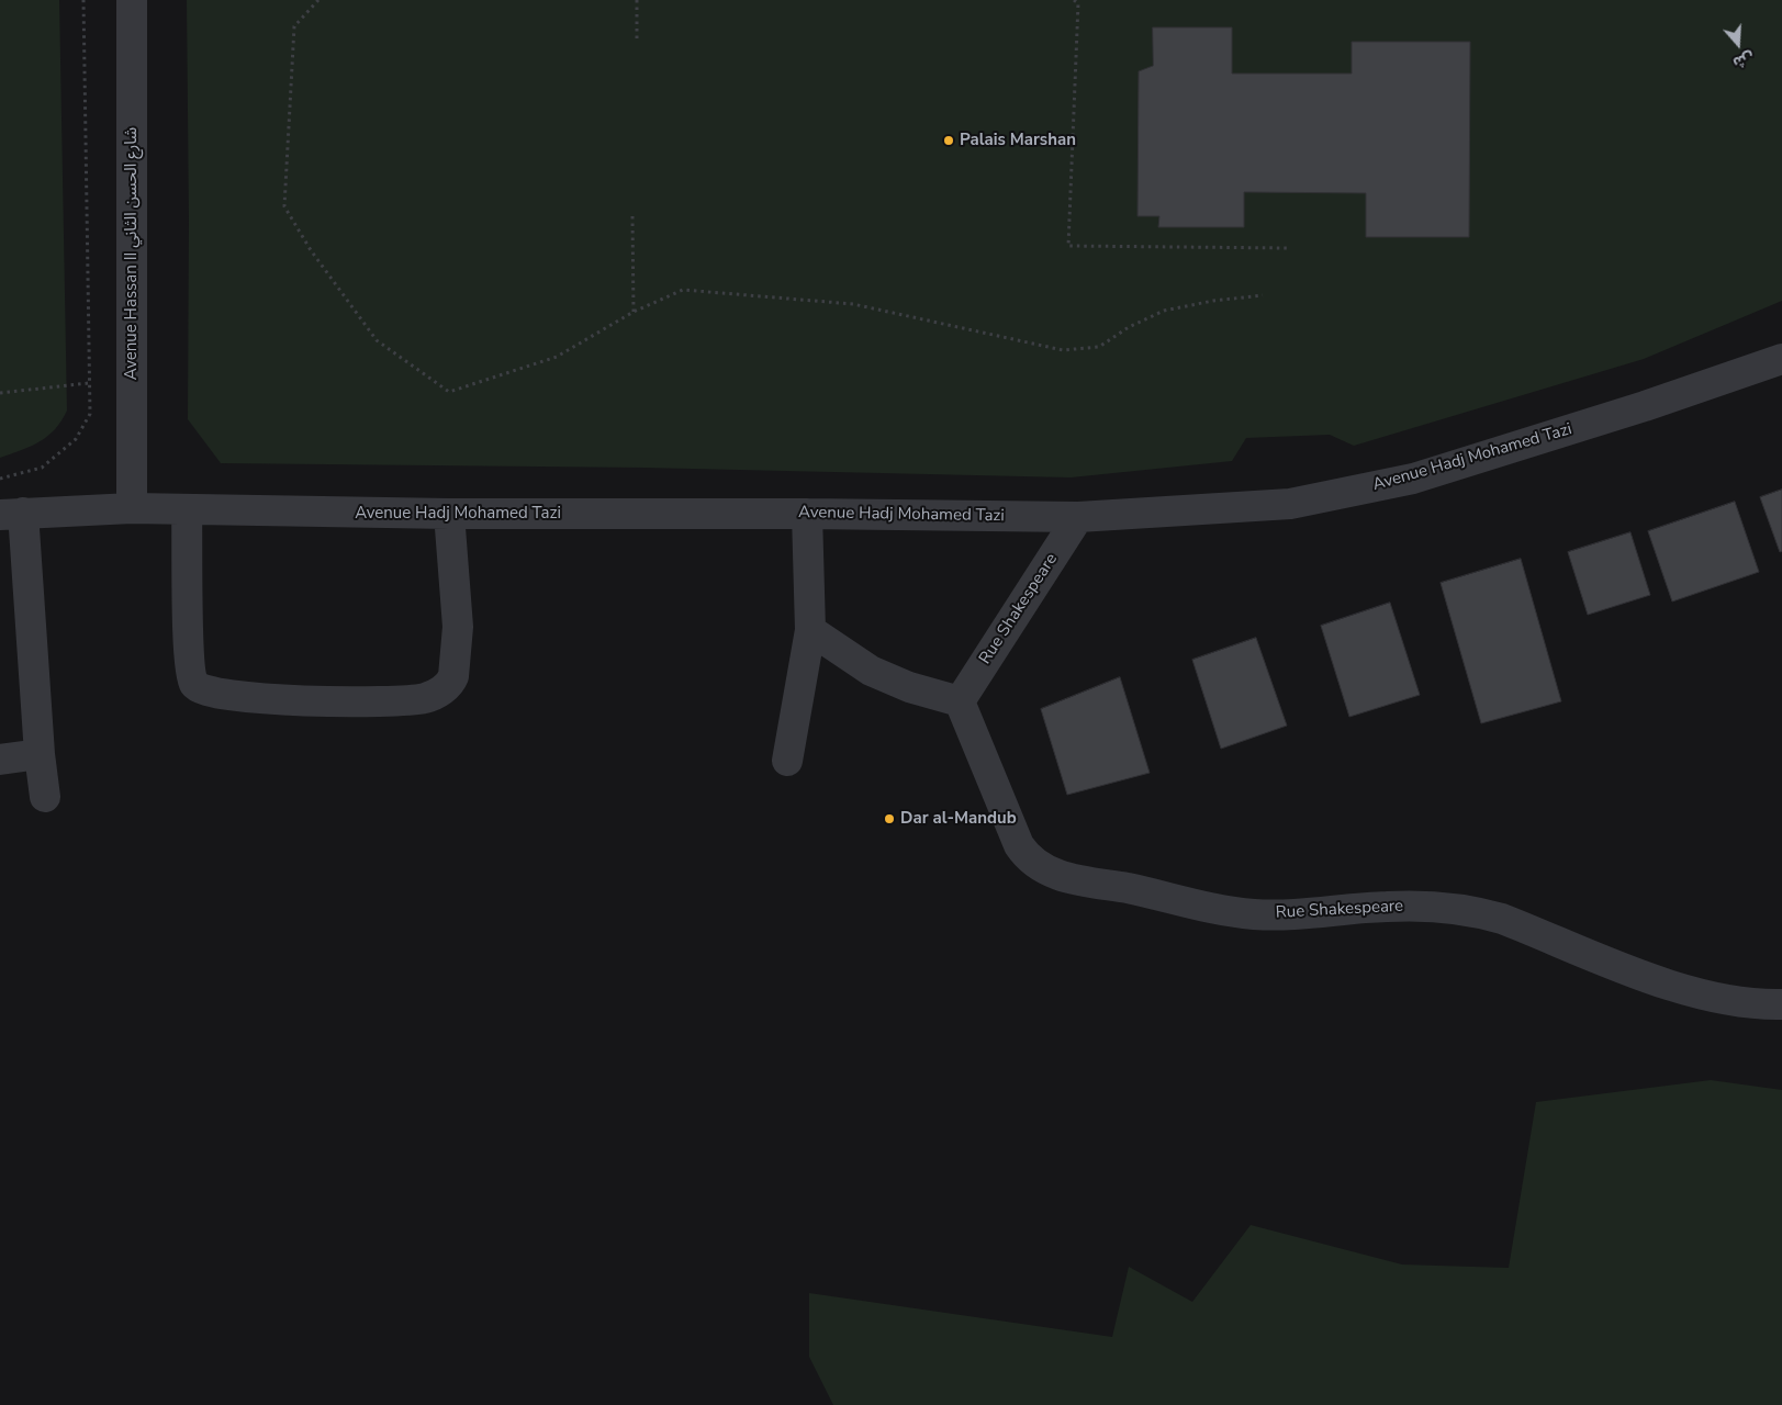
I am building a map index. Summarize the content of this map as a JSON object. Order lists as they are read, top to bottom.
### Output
{
  "streets": {
    "street": ["Avenue Hassan II شارع الحسن الثاني", "Avenue Hadj Mohamed Tazi", "Rue Shakespeare"]
  },
  "crossings": [
    ["Avenue Hassan II شارع الحسن الثاني", "Avenue Hadj Mohamed Tazi"],
    ["Avenue Hadj Mohamed Tazi", "Rue Shakespeare"]
  ],
  "places": ["Palais Marshan", "Dar al-Mandub"],
  "north": "bottom"
}
